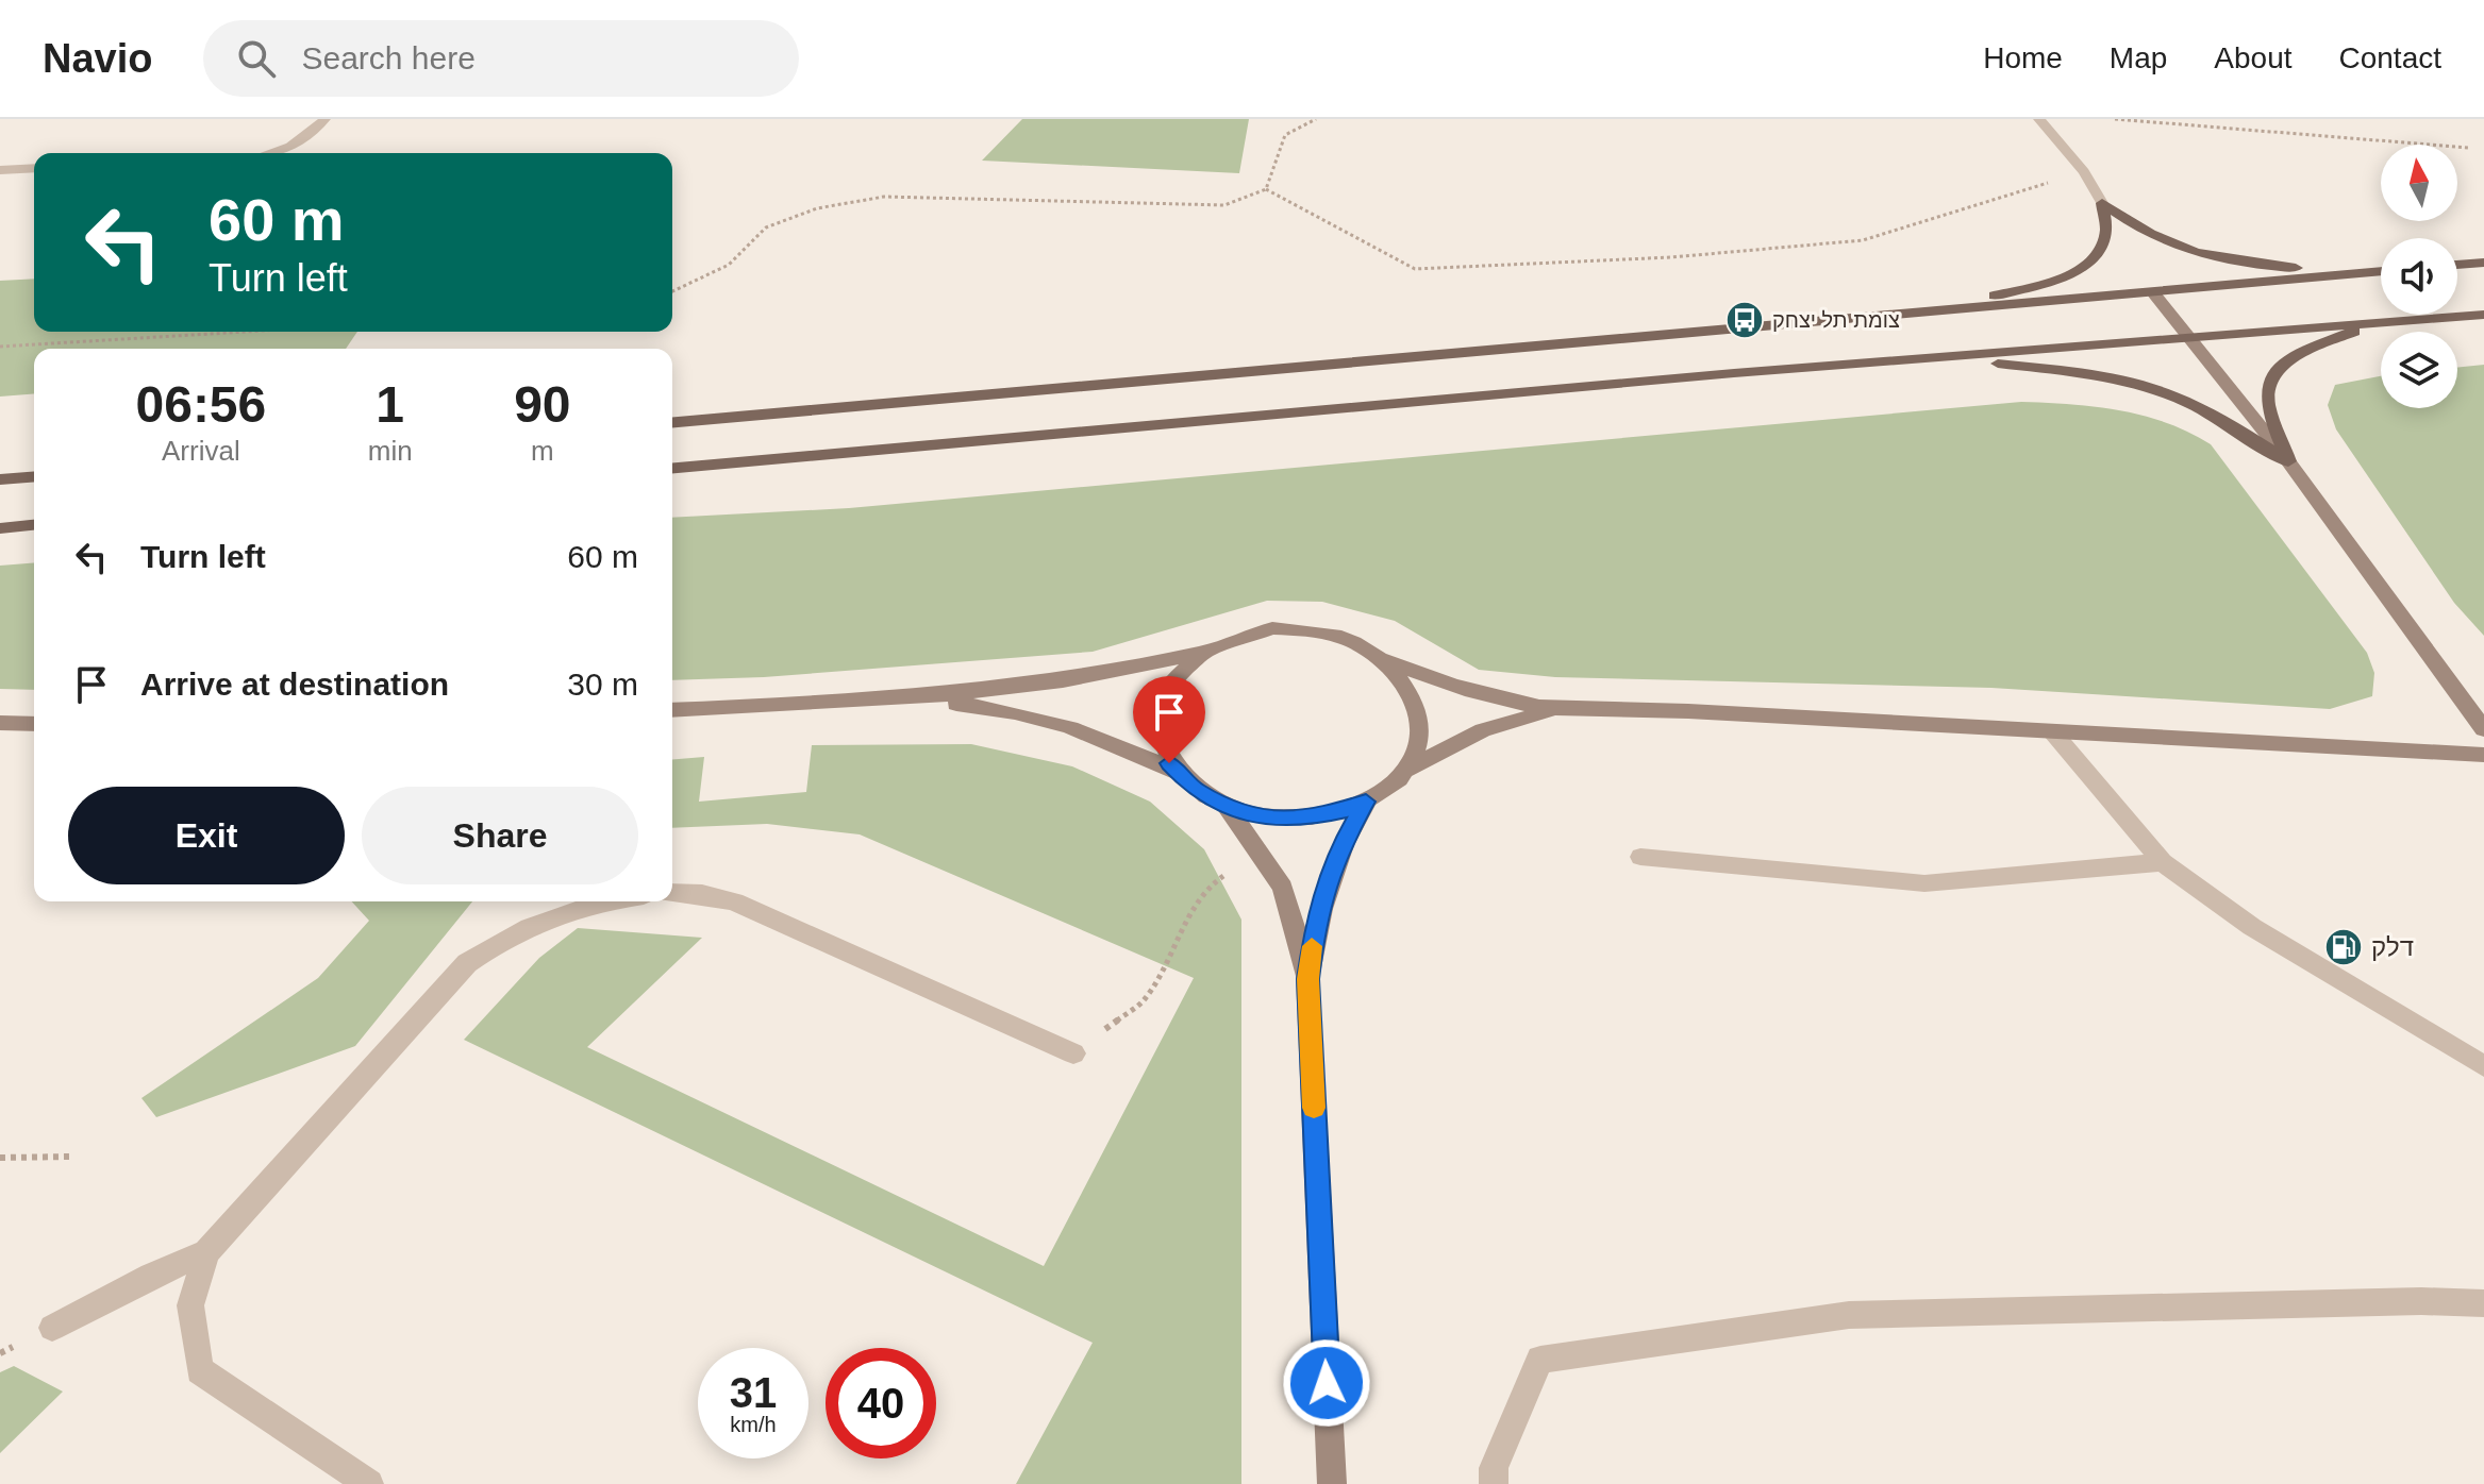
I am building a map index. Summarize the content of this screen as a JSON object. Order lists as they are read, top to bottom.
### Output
{
  "places": {
    "bus stop": ["צומת תל יצחק"],
    "fuel station": ["דלק"]
  },
  "north": "top",
  "page": {
    "header": "Navio",
    "search": "Search here",
    "nav": [
      "Home",
      "Map",
      "About",
      "Contact"
    ],
    "turn": ["60 m", "Turn left"],
    "eta": [
      "06:56",
      "Arrival",
      "1",
      "min",
      "90",
      "m"
    ],
    "list": [
      {
        "name": "Turn left",
        "value": "60 m"
      },
      {
        "name": "Arrive at destination",
        "value": "30 m"
      }
    ],
    "buttons": ["Exit", "Share"],
    "speed": "31 km/h",
    "limit": "40"
  }
}
